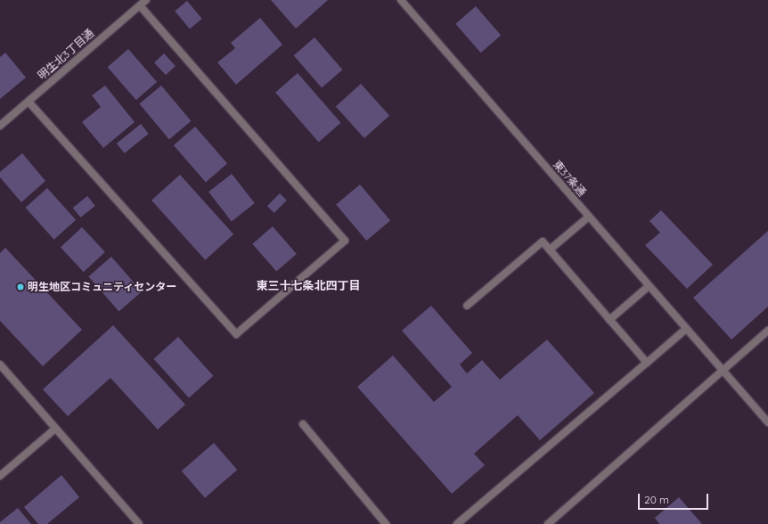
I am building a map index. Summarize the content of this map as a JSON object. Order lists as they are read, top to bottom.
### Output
{
  "streets": {
    "street": ["明生北3丁目通", "東37条通"]
  },
  "districts": ["東三十七条北四丁目"],
  "places": ["明生地区コミュニティセンター"],
  "scale_bar": "20 m"
}
